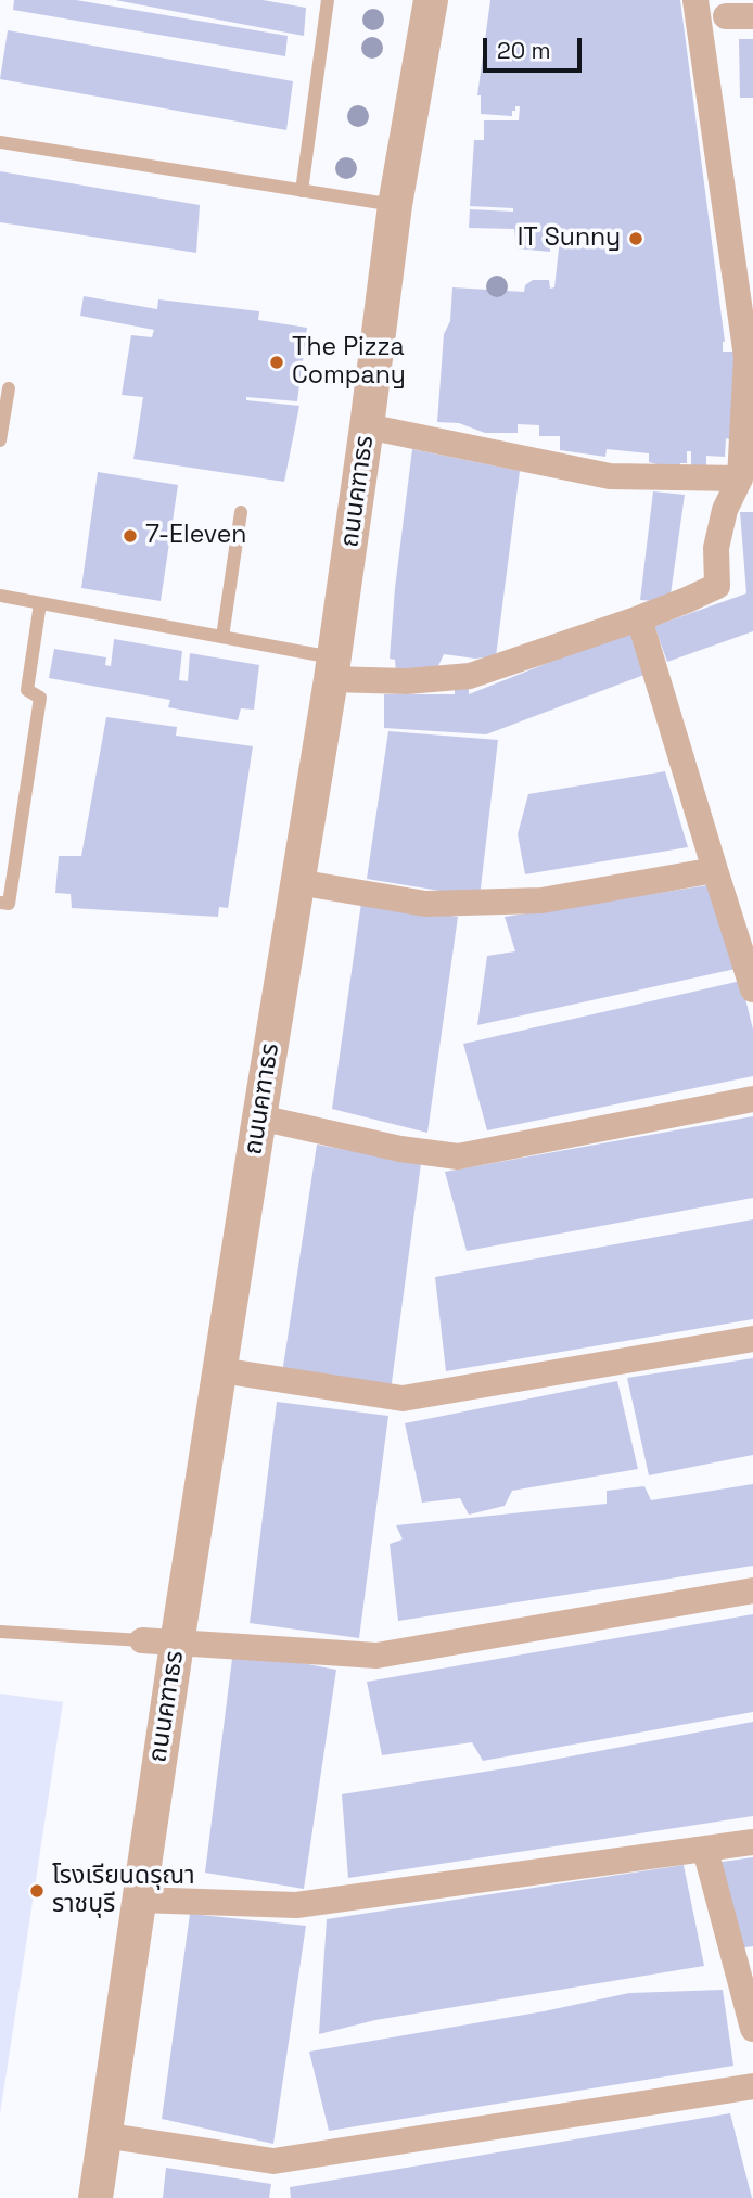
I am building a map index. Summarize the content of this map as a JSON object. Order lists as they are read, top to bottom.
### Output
{
  "streets": {
    "street": ["ถนนคฑาธร"]
  },
  "places": [
    "IT Sunny",
    "The Pizza Company",
    "7-Eleven",
    "โรงเรียนดรุณา ราชบุรี"
  ],
  "scale_bar": "20 m"
}
